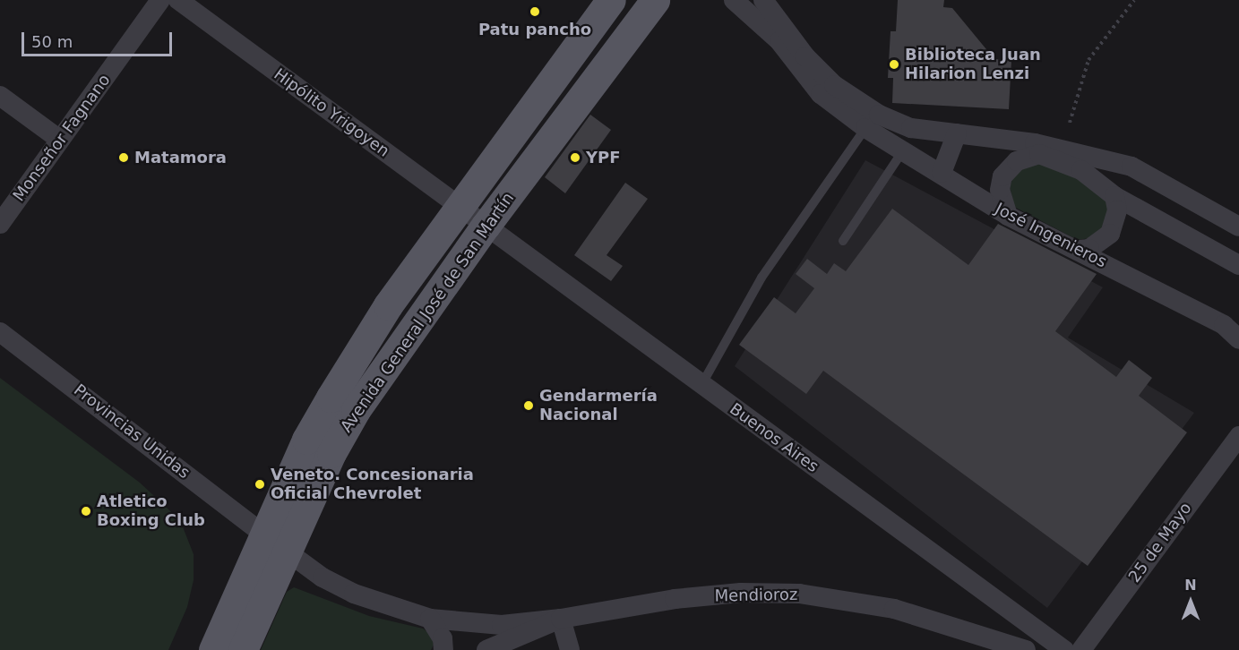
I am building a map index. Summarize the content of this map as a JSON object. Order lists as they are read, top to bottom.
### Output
{
  "streets": {
    "main road": ["Avenida General José de San Martín"],
    "street": [
      "Hipólito Yrigoyen",
      "Monseñor Fagnano",
      "José Ingenieros",
      "Provincias Unidas",
      "Buenos Aires",
      "25 de Mayo",
      "Mendioroz"
    ]
  },
  "crossings": [
    ["Hipólito Yrigoyen", "Avenida General José de San Martín"],
    ["Hipólito Yrigoyen", "Buenos Aires"],
    ["Avenida General José de San Martín", "Provincias Unidas"],
    ["Avenida General José de San Martín", "Buenos Aires"],
    ["Provincias Unidas", "Mendioroz"]
  ],
  "places": [
    "Patu pancho",
    "Biblioteca Juan Hilarion Lenzi",
    "Matamora",
    "YPF",
    "Gendarmería Nacional",
    "Veneto. Concesionaria Oficial Chevrolet",
    "Atletico Boxing Club"
  ],
  "scale_bar": "50 m",
  "north": "top"
}
